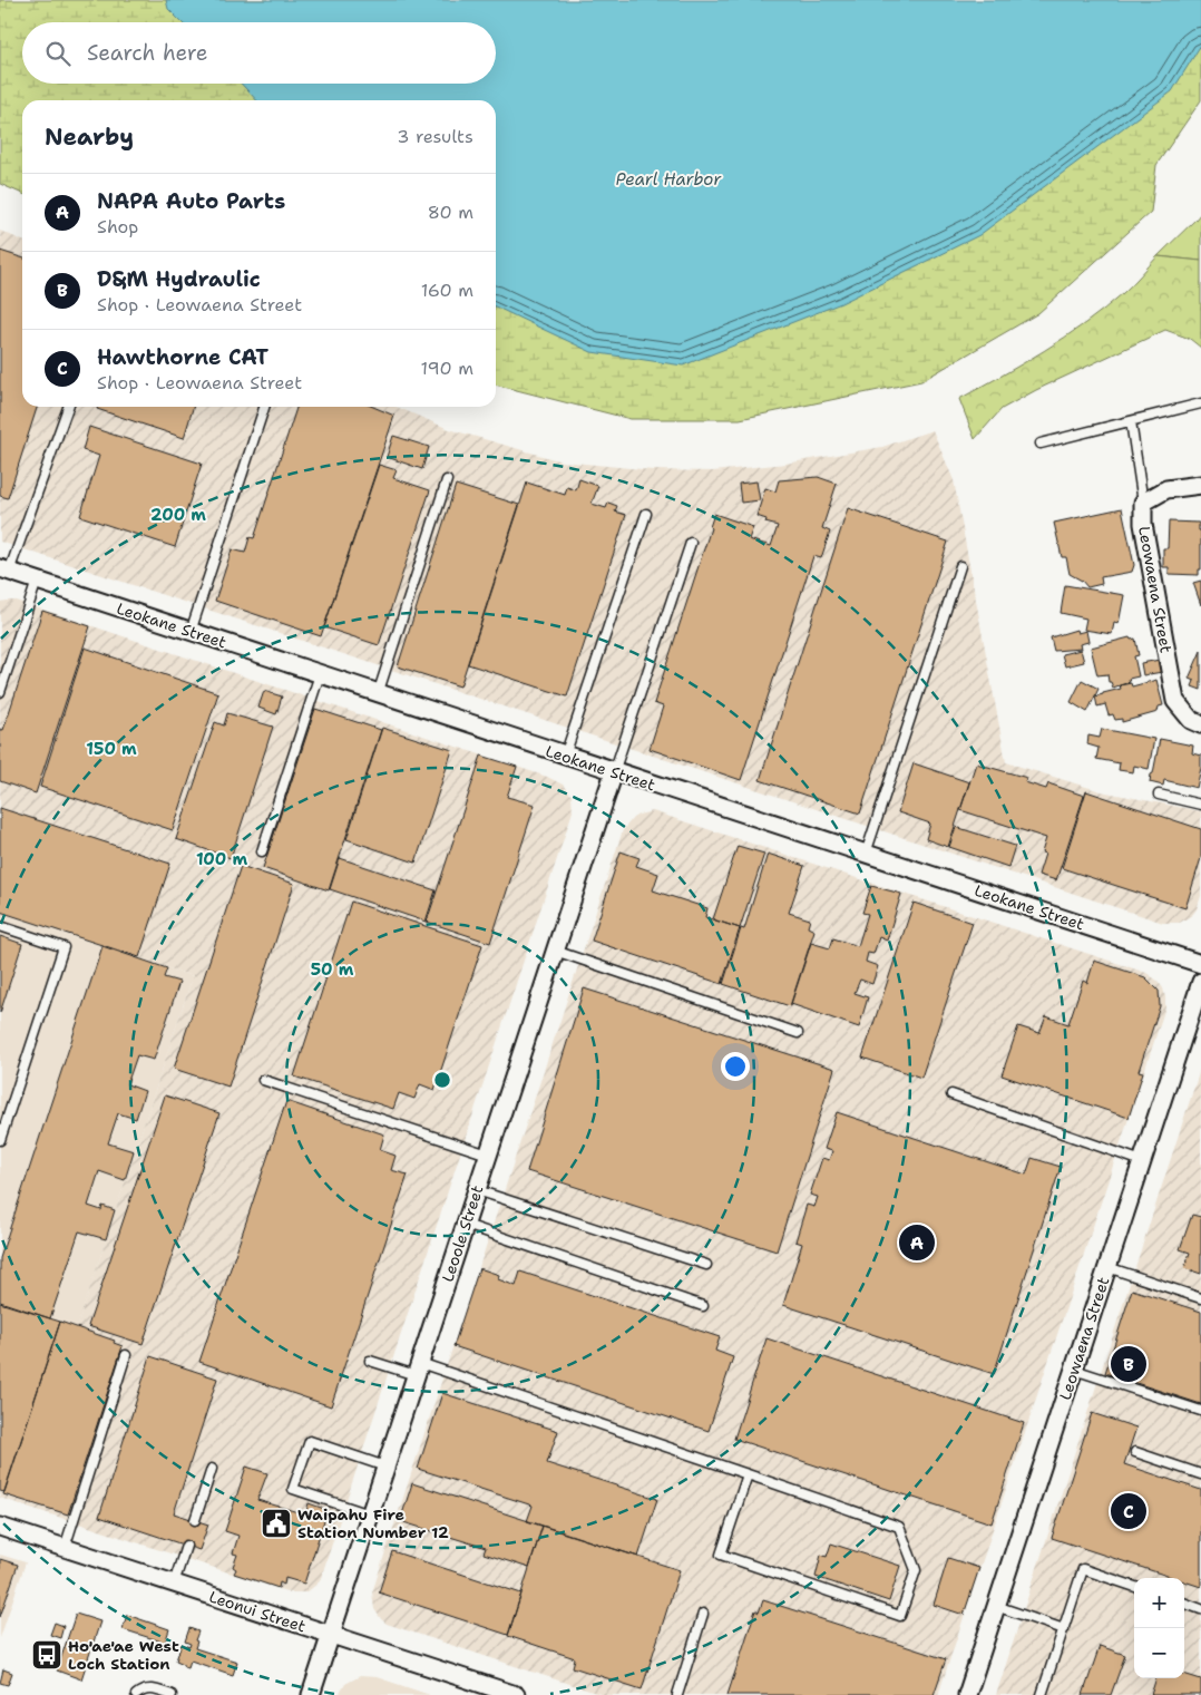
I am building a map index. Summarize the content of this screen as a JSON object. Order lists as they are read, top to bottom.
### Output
{
  "streets": {
    "street": [
      "Leowaena Street",
      "Leokane Street",
      "Leoole Street",
      "Leonui Street"
    ]
  },
  "crossings": [
    ["Leokane Street", "Leoole Street"],
    ["Leoole Street", "Leonui Street"]
  ],
  "water": ["Pearl Harbor"],
  "places": {
    "public building": ["Waipahu Fire Station Number 12"],
    "bus stop": ["Ho'ae'ae West Loch Station"]
  },
  "page": {
    "search": "Search here",
    "heading": ["Nearby", "3 results"],
    "list": [
      {
        "mark": "A",
        "name": "NAPA Auto Parts",
        "note": "Shop",
        "value": "80 m"
      },
      {
        "mark": "B",
        "name": "D&M Hydraulic",
        "note": "Shop · Leowaena Street",
        "value": "160 m"
      },
      {
        "mark": "C",
        "name": "Hawthorne CAT",
        "note": "Shop · Leowaena Street",
        "value": "190 m"
      }
    ],
    "pins": ["A", "B", "C"],
    "map_buttons": ["+", "−"]
  },
  "rings": [
    "200 m",
    "150 m",
    "100 m",
    "50 m"
  ]
}
